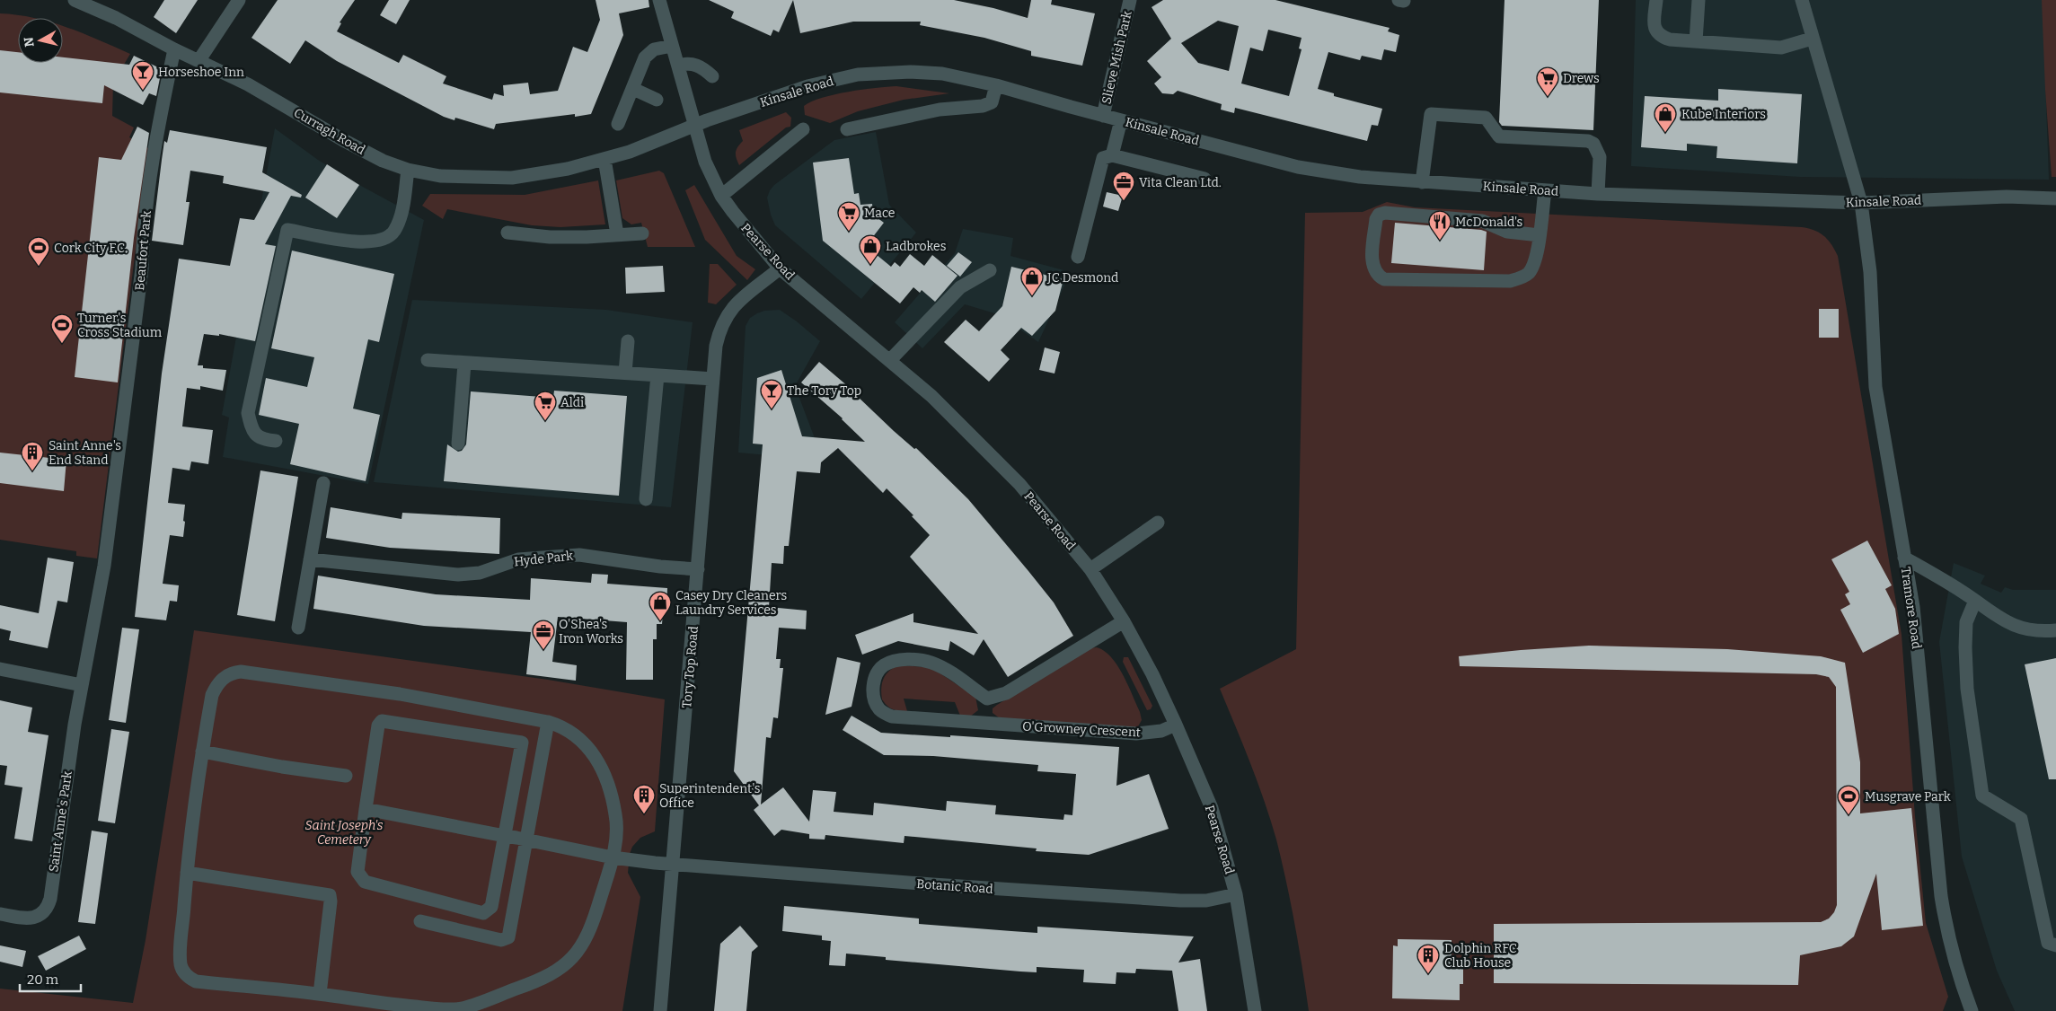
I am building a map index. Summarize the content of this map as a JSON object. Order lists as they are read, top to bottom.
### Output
{
  "streets": {
    "street": [
      "Slieve Mish Park",
      "Kinsale Road",
      "Curragh Road",
      "Beaufort Park",
      "Pearse Road",
      "Hyde Park",
      "Tramore Road",
      "Tory Top Road",
      "O'Growney Crescent",
      "Saint Anne's Park",
      "Botanic Road"
    ]
  },
  "crossings": [
    ["Slieve Mish Park", "Kinsale Road"],
    ["Kinsale Road", "Curragh Road"],
    ["Kinsale Road", "Pearse Road"],
    ["Kinsale Road", "Tramore Road"],
    ["Curragh Road", "Beaufort Park"],
    ["Beaufort Park", "Saint Anne's Park"],
    ["Pearse Road", "Tory Top Road"],
    ["Pearse Road", "O'Growney Crescent"],
    ["Pearse Road", "Botanic Road"],
    ["Hyde Park", "Tory Top Road"],
    ["Tory Top Road", "Botanic Road"]
  ],
  "parks": ["Saint Joseph's Cemetery"],
  "places": {
    "bar": ["Horseshoe Inn", "The Tory Top"],
    "supermarket": ["Drews", "Mace", "Aldi"],
    "shop": [
      "Kube Interiors",
      "Ladbrokes",
      "JC Desmond",
      "Casey Dry Cleaners Laundry Services"
    ],
    "office": ["Vita Clean Ltd.", "O'Shea's Iron Works"],
    "restaurant": ["McDonald's"],
    "sports": ["Cork City F.C.", "Turner's Cross Stadium", "Musgrave Park"],
    "building": ["Saint Anne's End Stand", "Superintendent's Office", "Dolphin RFC Club House"]
  },
  "scale_bar": "20 m",
  "north": "left"
}
